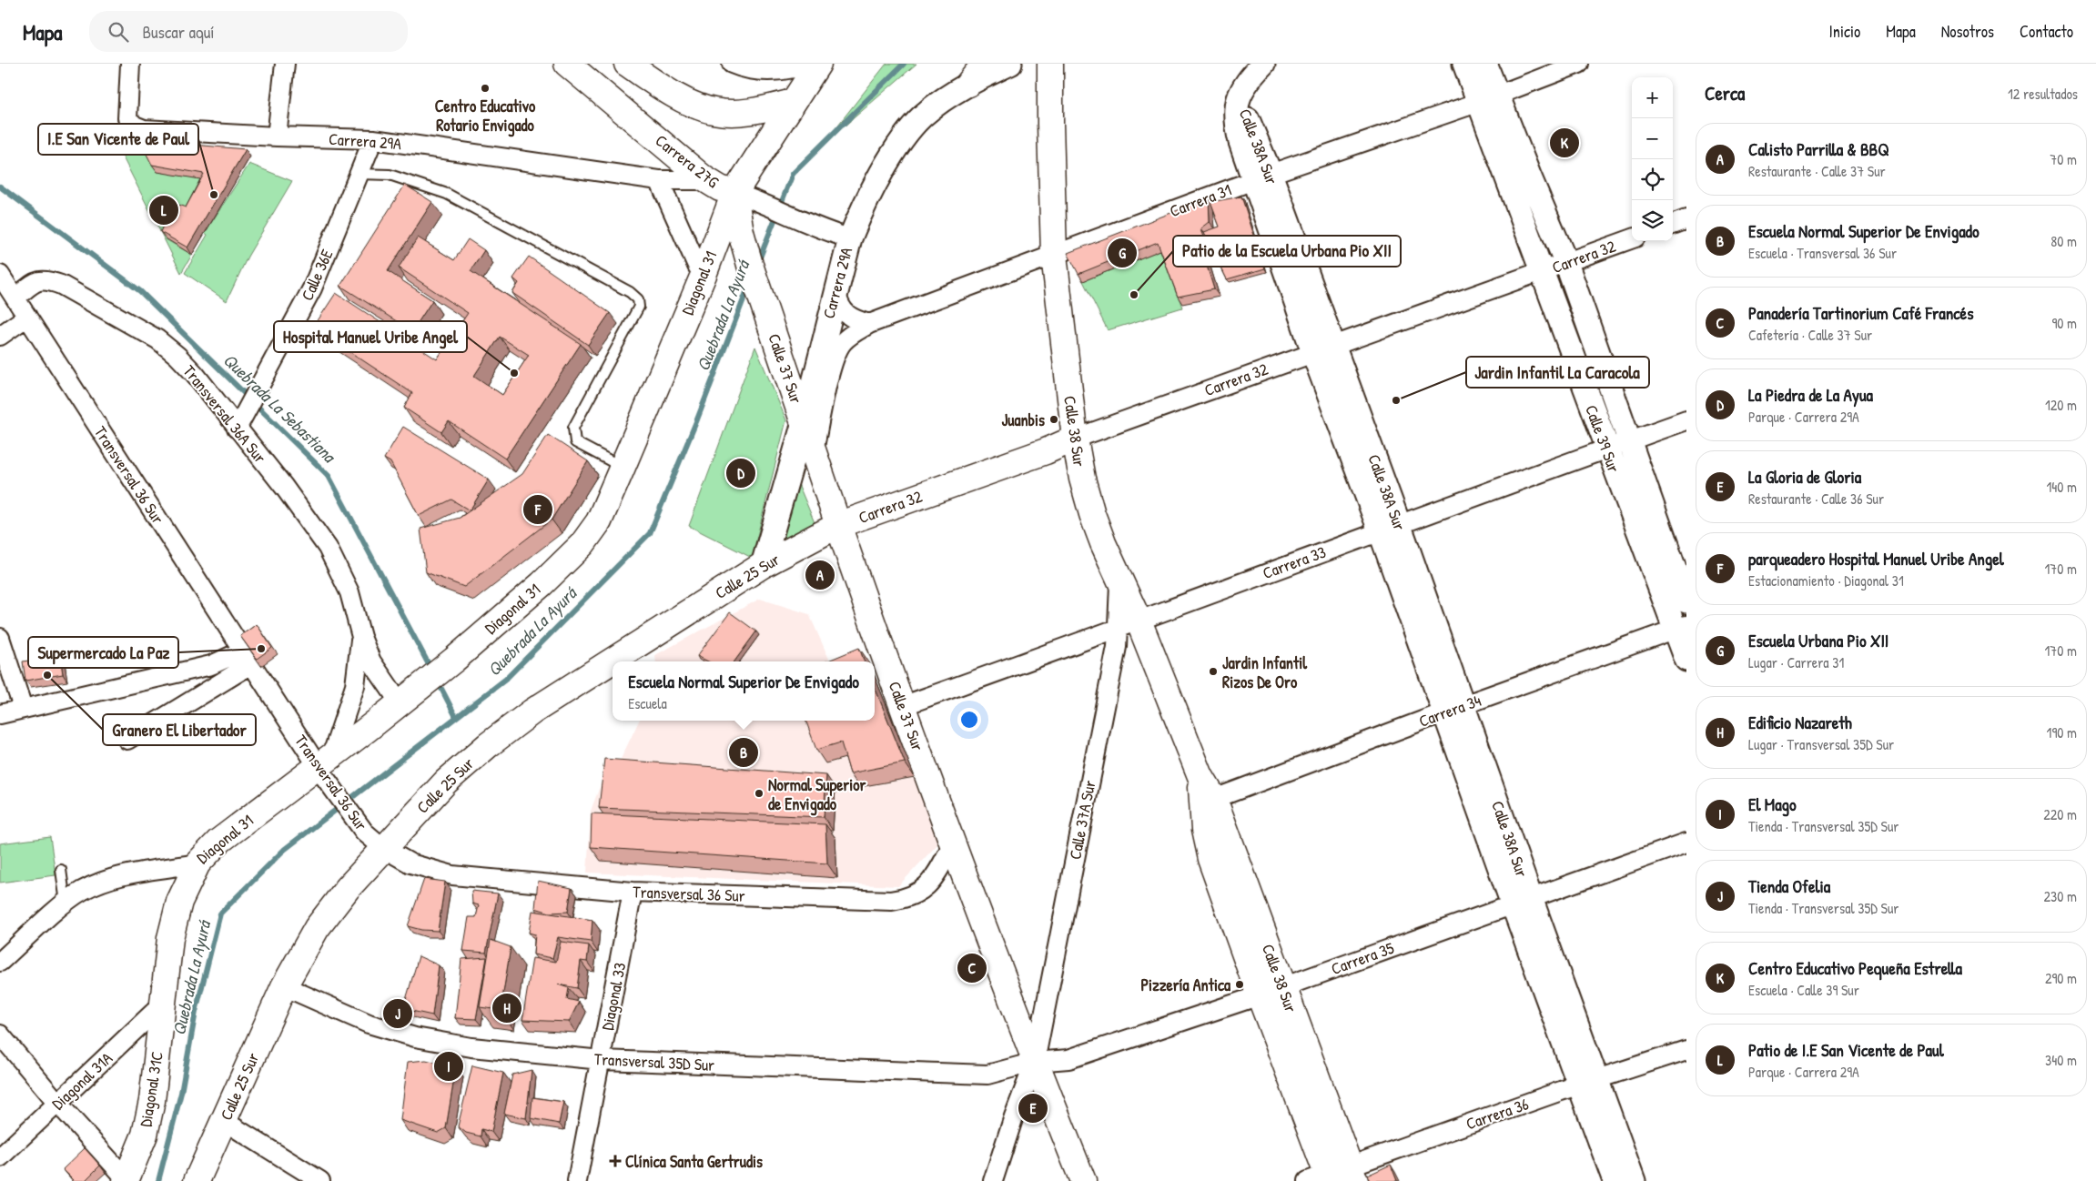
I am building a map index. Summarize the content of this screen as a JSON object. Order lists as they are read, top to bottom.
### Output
{
  "streets": {
    "main road": [
      "Carrera 27G",
      "Carrera 32",
      "Diagonal 31",
      "Calle 37 Sur",
      "Calle 38 Sur",
      "Calle 25 Sur",
      "Diagonal 31C"
    ],
    "street": [
      "Carrera 29A",
      "Calle 38A Sur",
      "Carrera 31",
      "Calle 36E",
      "Transversal 36A Sur",
      "Calle 39 Sur",
      "Transversal 36 Sur",
      "Carrera 33",
      "Carrera 34",
      "Calle 37A Sur",
      "Carrera 35",
      "Diagonal 33",
      "Transversal 35D Sur",
      "Diagonal 31A",
      "Carrera 36"
    ]
  },
  "crossings": [
    ["Carrera 29A", "Carrera 27G"],
    ["Carrera 29A", "Calle 36E"],
    ["Carrera 29A", "Calle 37 Sur"],
    ["Carrera 29A", "Calle 25 Sur"],
    ["Calle 38A Sur", "Carrera 31"],
    ["Calle 38A Sur", "Carrera 32"],
    ["Calle 38A Sur", "Carrera 33"],
    ["Calle 38A Sur", "Carrera 34"],
    ["Calle 38A Sur", "Carrera 35"],
    ["Calle 38A Sur", "Carrera 36"],
    ["Carrera 27G", "Diagonal 31"],
    ["Carrera 27G", "Calle 37 Sur"],
    ["Carrera 31", "Calle 37 Sur"],
    ["Carrera 31", "Calle 38 Sur"],
    ["Carrera 31", "Calle 39 Sur"],
    ["Carrera 32", "Calle 37 Sur"],
    ["Carrera 32", "Calle 38 Sur"],
    ["Carrera 32", "Calle 39 Sur"],
    ["Carrera 32", "Calle 25 Sur"],
    ["Calle 36E", "Transversal 36A Sur"],
    ["Diagonal 31", "Calle 37 Sur"],
    ["Diagonal 31", "Transversal 36A Sur"],
    ["Diagonal 31", "Transversal 36 Sur"],
    ["Diagonal 31", "Diagonal 31C"],
    ["Calle 37 Sur", "Transversal 36 Sur"],
    ["Calle 37 Sur", "Carrera 33"],
    ["Calle 37 Sur", "Calle 25 Sur"],
    ["Calle 37 Sur", "Calle 37A Sur"],
    ["Calle 37 Sur", "Carrera 35"],
    ["Calle 37 Sur", "Transversal 35D Sur"],
    ["Transversal 36A Sur", "Transversal 36 Sur"],
    ["Calle 38 Sur", "Carrera 33"],
    ["Calle 38 Sur", "Carrera 34"],
    ["Calle 38 Sur", "Calle 37A Sur"],
    ["Calle 38 Sur", "Carrera 35"],
    ["Calle 38 Sur", "Carrera 36"],
    ["Calle 39 Sur", "Carrera 33"],
    ["Calle 39 Sur", "Carrera 34"],
    ["Transversal 36 Sur", "Calle 25 Sur"],
    ["Transversal 36 Sur", "Diagonal 33"],
    ["Carrera 33", "Calle 37A Sur"],
    ["Calle 25 Sur", "Transversal 35D Sur"],
    ["Calle 37A Sur", "Carrera 35"],
    ["Calle 37A Sur", "Transversal 35D Sur"],
    ["Carrera 35", "Transversal 35D Sur"],
    ["Diagonal 33", "Transversal 35D Sur"],
    ["Diagonal 31A", "Diagonal 31C"]
  ],
  "water": ["Quebrada La Ayurá", "Quebrada La Sebastiana"],
  "places": {
    "other": [
      "Centro Educativo Rotario Envigado",
      "I.E San Vicente de Paul",
      "Patio de la Escuela Urbana Pio XII",
      "Hospital Manuel Uribe Angel",
      "Jardin Infantil La Caracola",
      "Juanbis",
      "Supermercado La Paz",
      "Jardin Infantil Rizos De Oro",
      "Granero El Libertador",
      "Normal Superior de Envigado",
      "Pizzería Antica"
    ],
    "health": ["Clínica Santa Gertrudis"]
  },
  "page": {
    "header": "Mapa",
    "search": "Buscar aquí",
    "nav": [
      "Inicio",
      "Mapa",
      "Nosotros",
      "Contacto"
    ],
    "heading": ["Cerca", "12 resultados"],
    "map_buttons": ["+", "−"],
    "list": [
      {
        "mark": "A",
        "name": "Calisto Parrilla & BBQ",
        "note": "Restaurante · Calle 37 Sur",
        "value": "70 m"
      },
      {
        "mark": "B",
        "name": "Escuela Normal Superior De Envigado",
        "note": "Escuela · Transversal 36 Sur",
        "value": "80 m"
      },
      {
        "mark": "C",
        "name": "Panadería Tartinorium Café Francés",
        "note": "Cafetería · Calle 37 Sur",
        "value": "90 m"
      },
      {
        "mark": "D",
        "name": "La Piedra de La Ayua",
        "note": "Parque · Carrera 29A",
        "value": "120 m"
      },
      {
        "mark": "E",
        "name": "La Gloria de Gloria",
        "note": "Restaurante · Calle 36 Sur",
        "value": "140 m"
      },
      {
        "mark": "F",
        "name": "parqueadero Hospital Manuel Uribe Angel",
        "note": "Estacionamiento · Diagonal 31",
        "value": "170 m"
      },
      {
        "mark": "G",
        "name": "Escuela Urbana Pio XII",
        "note": "Lugar · Carrera 31",
        "value": "170 m"
      },
      {
        "mark": "H",
        "name": "Edificio Nazareth",
        "note": "Lugar · Transversal 35D Sur",
        "value": "190 m"
      },
      {
        "mark": "I",
        "name": "El Mago",
        "note": "Tienda · Transversal 35D Sur",
        "value": "220 m"
      },
      {
        "mark": "J",
        "name": "Tienda Ofelia",
        "note": "Tienda · Transversal 35D Sur",
        "value": "230 m"
      },
      {
        "mark": "K",
        "name": "Centro Educativo Pequeña Estrella",
        "note": "Escuela · Calle 39 Sur",
        "value": "290 m"
      },
      {
        "mark": "L",
        "name": "Patio de I.E San Vicente de Paul",
        "note": "Parque · Carrera 29A",
        "value": "340 m"
      }
    ],
    "pins": [
      "K",
      "L",
      "G",
      "D",
      "F",
      "A",
      "B",
      "C",
      "H",
      "J",
      "I",
      "E"
    ],
    "popup": ["Escuela Normal Superior De Envigado", "Escuela"]
  }
}
